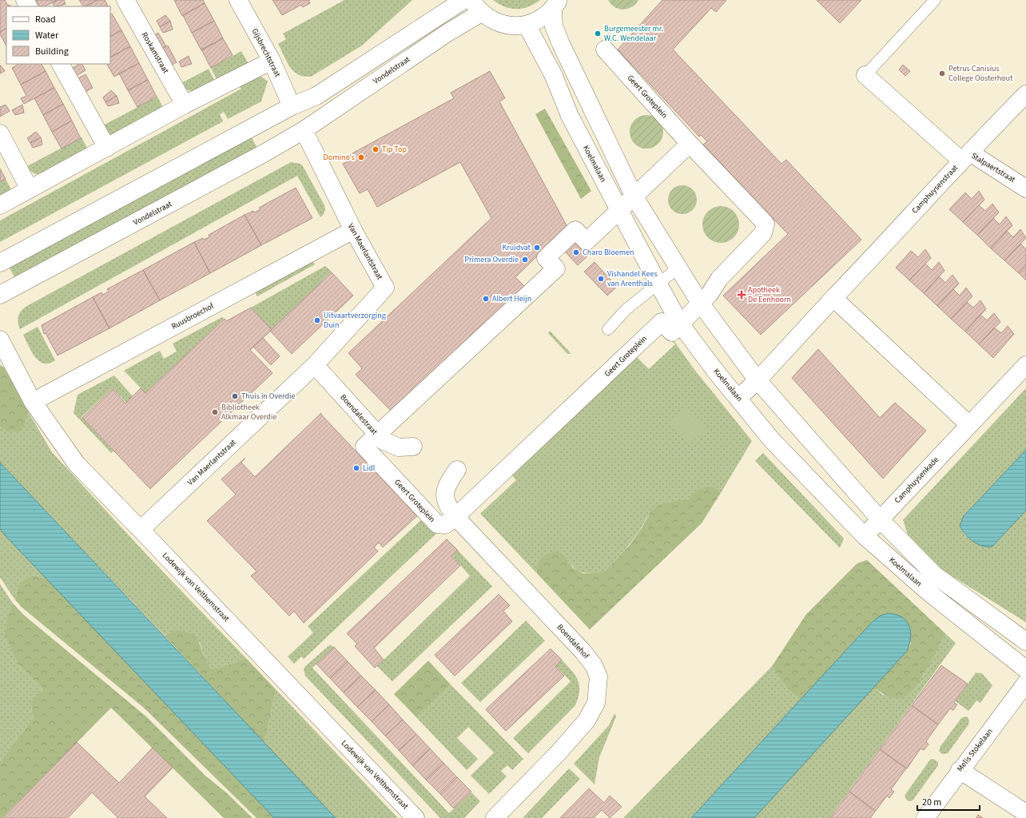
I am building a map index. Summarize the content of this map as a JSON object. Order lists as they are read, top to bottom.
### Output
{
  "streets": {
    "street": [
      "Roskamstraat",
      "Gijsbrechtstraat",
      "Vondelstraat",
      "Geert Groteplein",
      "Koelmalaan",
      "Stalpaertstraat",
      "Camphuysenstraat",
      "Van Maerlantstraat",
      "Ruusbroechof",
      "Boendalestraat",
      "Camphuysenkade",
      "Lodewijk van Velthemstraat",
      "Boendalehof",
      "Melis Stokelaan"
    ]
  },
  "crossings": [
    ["Vondelstraat", "Van Maerlantstraat"],
    ["Geert Groteplein", "Koelmalaan"],
    ["Geert Groteplein", "Boendalestraat"],
    ["Geert Groteplein", "Boendalehof"],
    ["Koelmalaan", "Camphuysenstraat"],
    ["Koelmalaan", "Camphuysenkade"],
    ["Stalpaertstraat", "Camphuysenstraat"],
    ["Van Maerlantstraat", "Ruusbroechof"],
    ["Van Maerlantstraat", "Boendalestraat"],
    ["Van Maerlantstraat", "Lodewijk van Velthemstraat"],
    ["Ruusbroechof", "Lodewijk van Velthemstraat"]
  ],
  "places": {
    "other": [
      "Burgemeester mr. W.C. Wendelaar",
      "Petrus Canisius College Oosterhout",
      "Tip Top",
      "Domino's",
      "Kruidvat",
      "Charo Bloemen",
      "Primera Overdie",
      "Vishandel Kees van Arenthals",
      "Albert Heijn",
      "Uitvaartverzorging Duin",
      "Thuis in Overdie",
      "Bibliotheek Alkmaar Overdie",
      "Lidl"
    ],
    "health": ["Apotheek De Eenhoorn"]
  },
  "legend": ["Road", "Water", "Building"],
  "scale_bar": "20 m"
}
